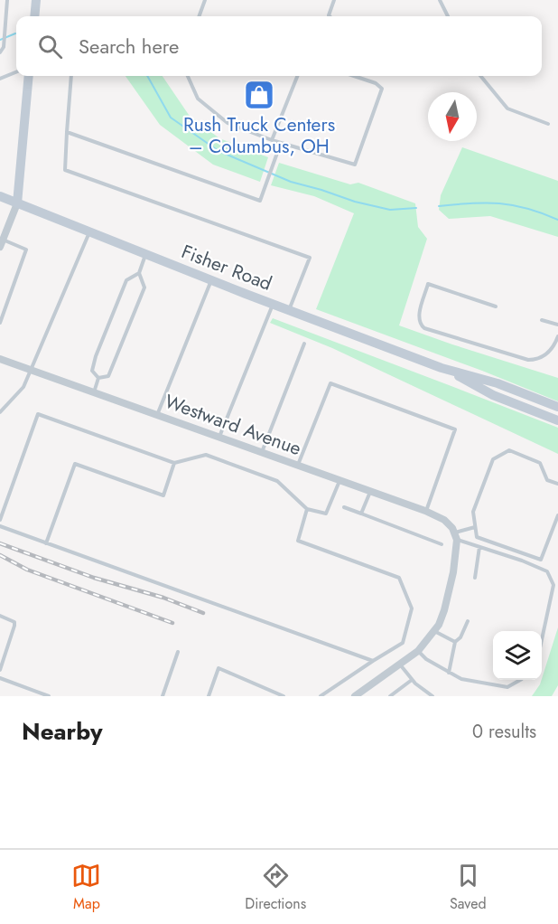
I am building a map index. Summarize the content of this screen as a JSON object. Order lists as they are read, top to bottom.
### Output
{
  "streets": {
    "main road": ["Fisher Road"],
    "street": ["Westward Avenue"]
  },
  "places": {
    "shop": ["Rush Truck Centers – Columbus, OH"]
  },
  "north": "bottom",
  "page": {
    "search": "Search here",
    "heading": ["Nearby", "0 results"],
    "nav": ["Map", "Directions", "Saved"]
  }
}
